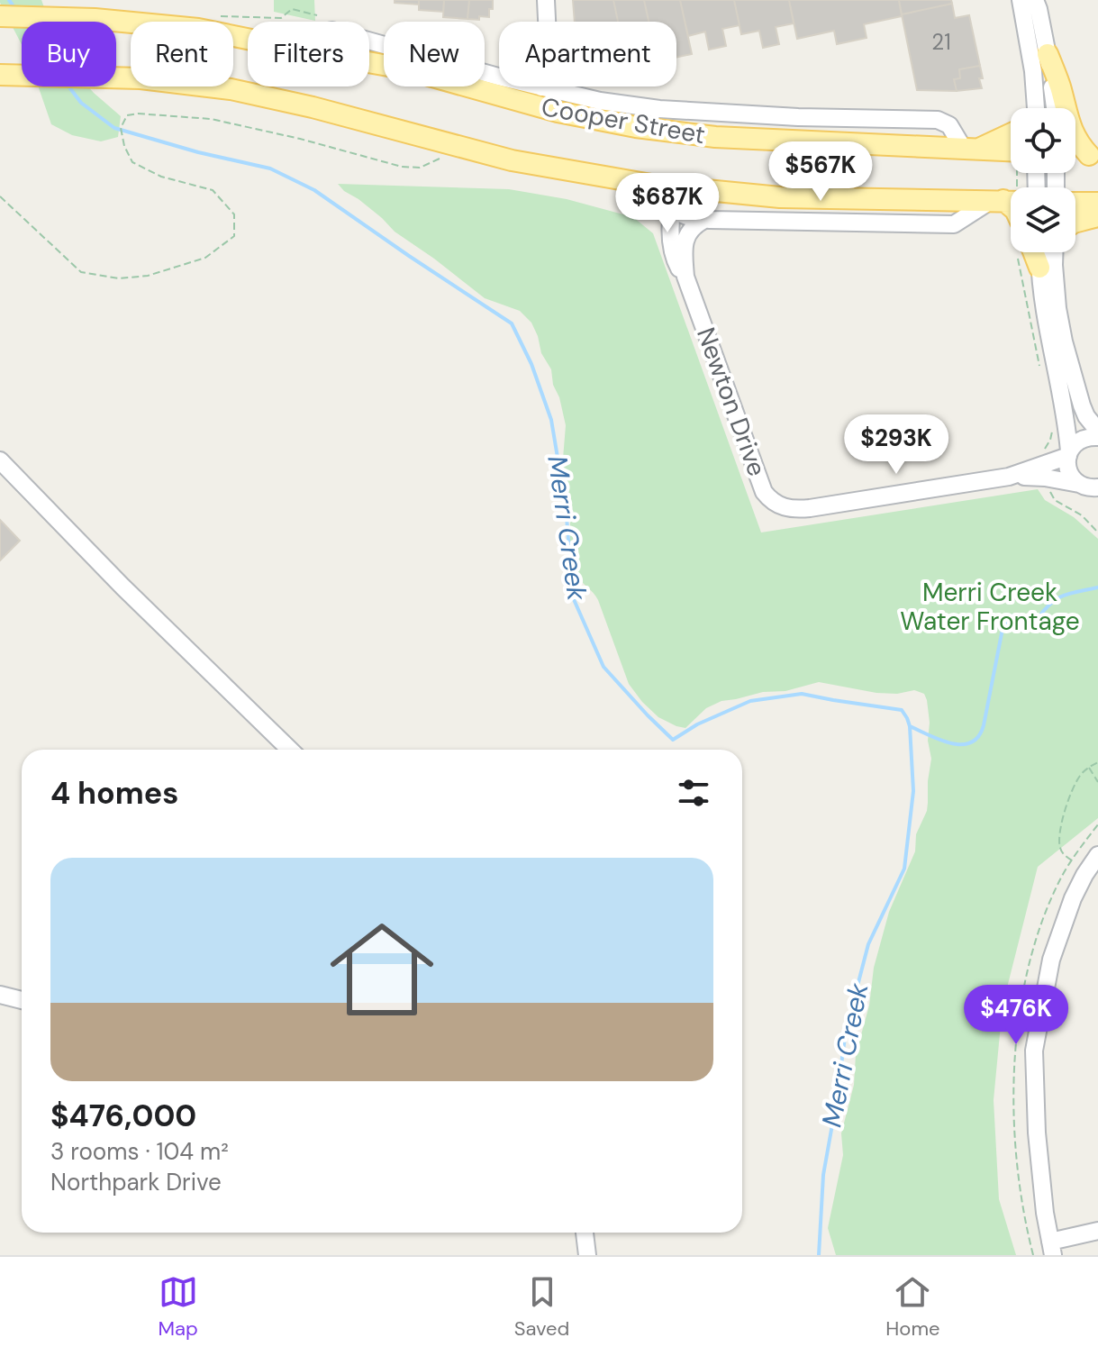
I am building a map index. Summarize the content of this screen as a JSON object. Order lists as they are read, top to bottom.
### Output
{
  "streets": {
    "main road": ["Cooper Street"],
    "street": ["Newton Drive"]
  },
  "water": ["Merri Creek"],
  "parks": ["Merri Creek Water Frontage"],
  "house_numbers": ["21"],
  "page": {
    "chip": [
      "Buy",
      "Rent",
      "Filters",
      "New",
      "Apartment"
    ],
    "price": [
      "$567K",
      "$687K",
      "$293K",
      "$476K"
    ],
    "heading": "4 homes",
    "list": [
      {
        "name": "$476,000",
        "note": "3 rooms · 104 m² · Northpark Drive"
      }
    ],
    "tabs": ["Map", "Saved", "Home"]
  }
}
